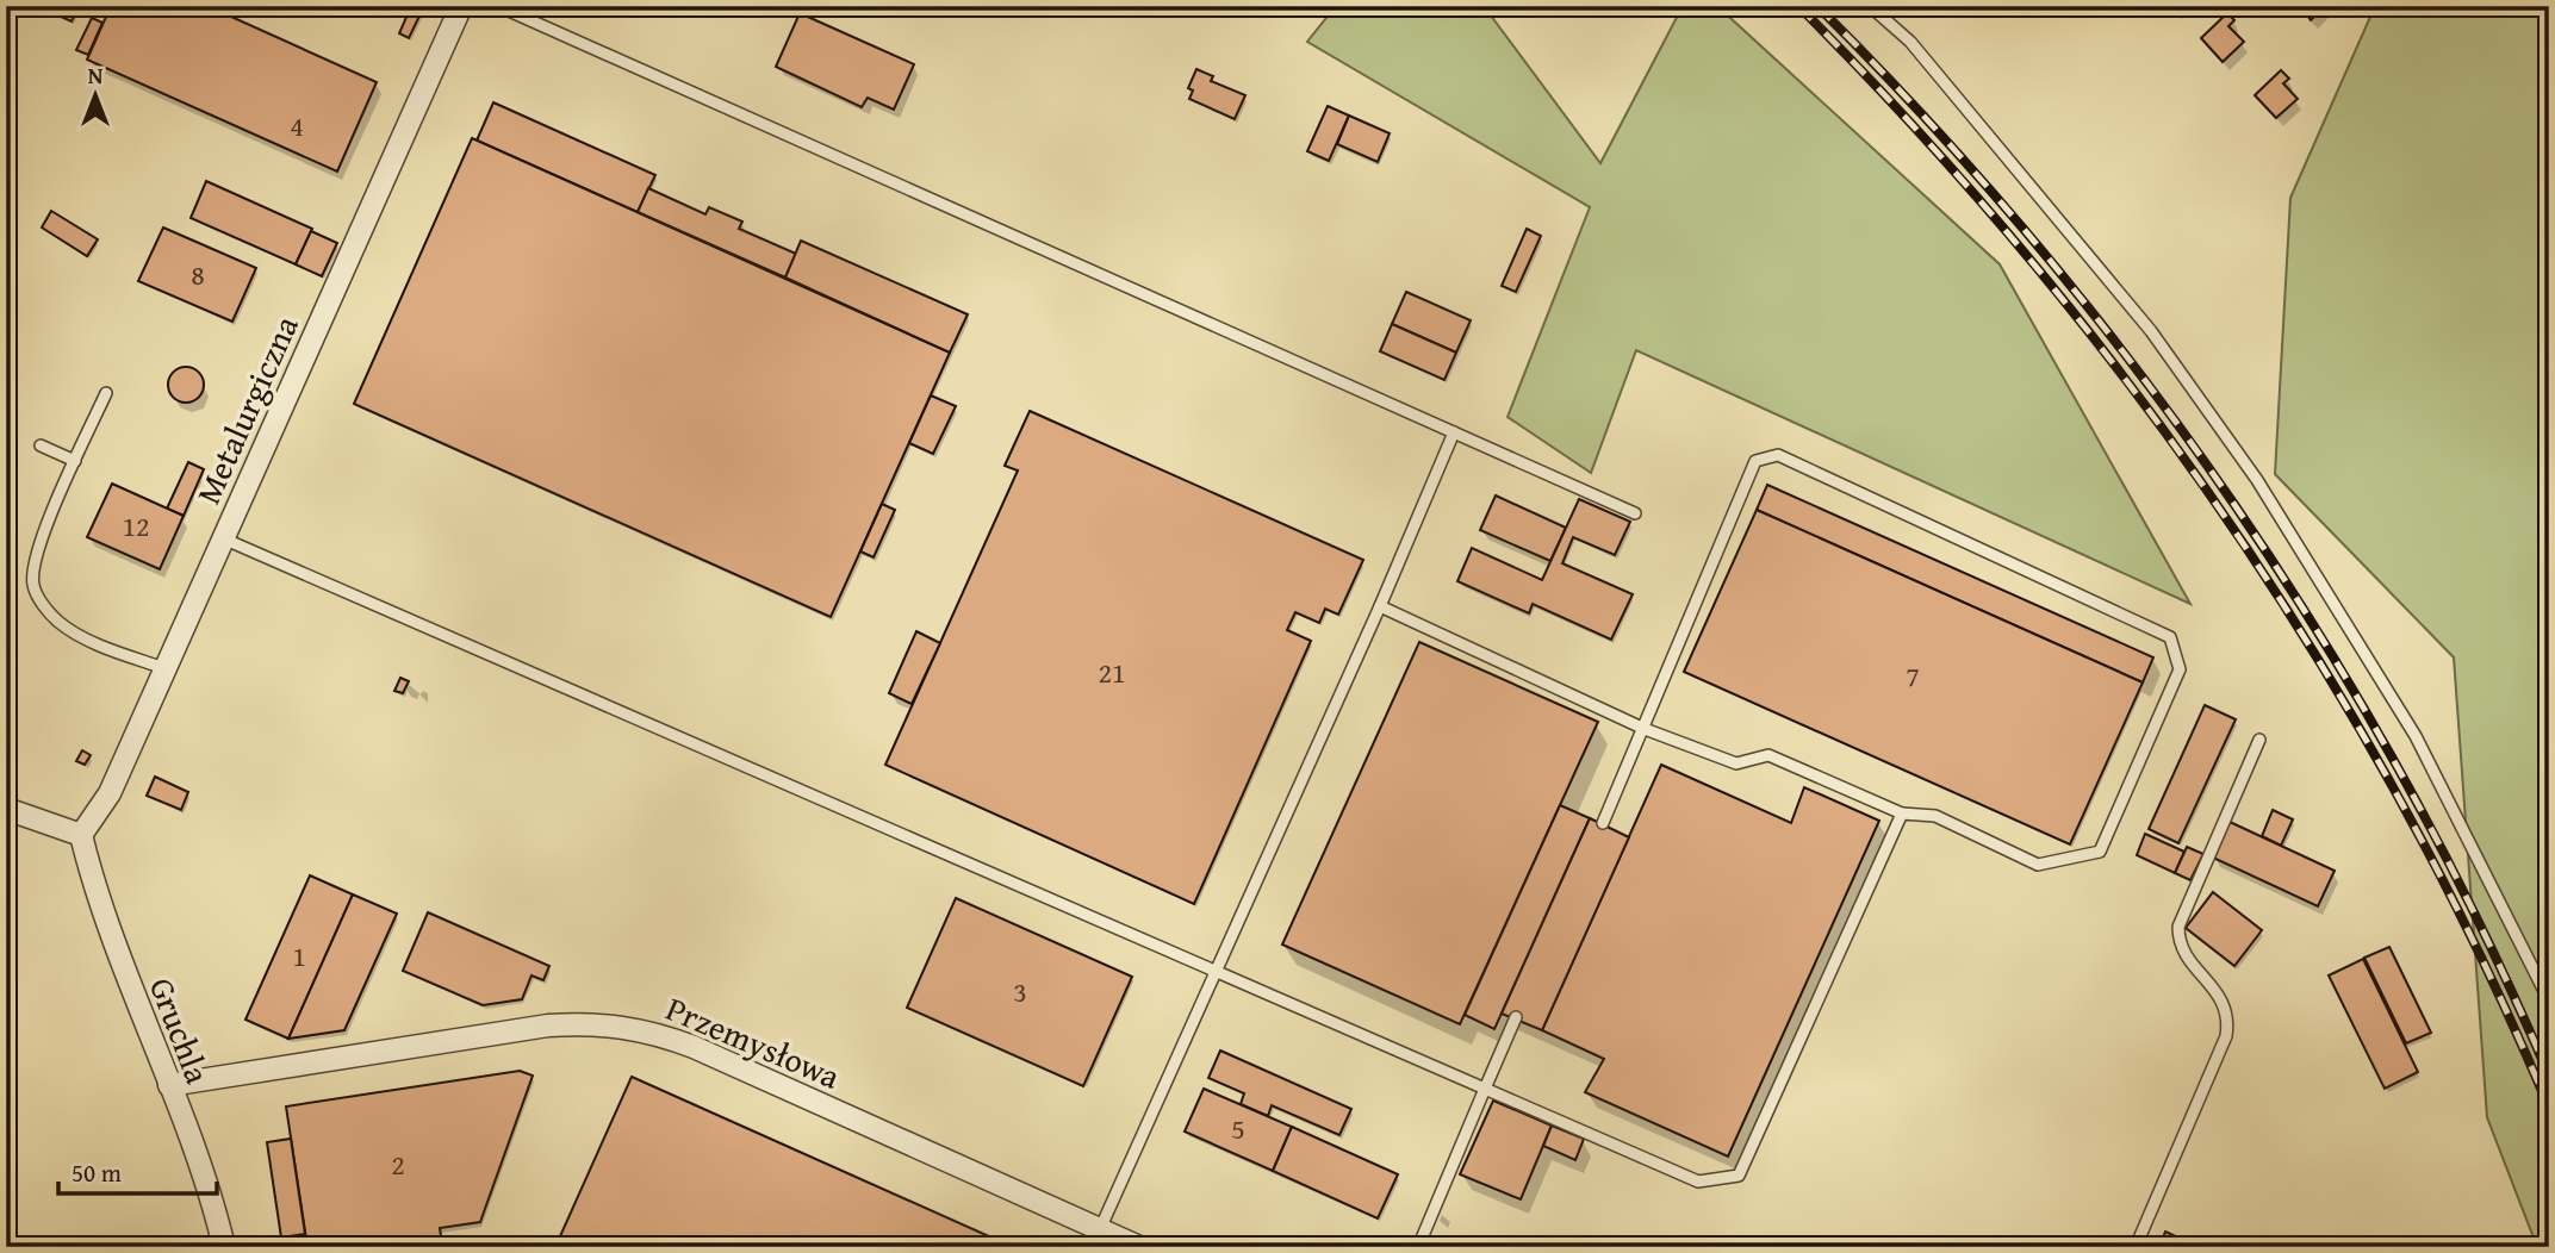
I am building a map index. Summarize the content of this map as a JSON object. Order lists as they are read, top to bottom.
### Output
{
  "streets": {
    "street": ["Metalurgiczna", "Gruchla", "Przemysłowa"]
  },
  "crossings": [
    ["Metalurgiczna", "Gruchla"],
    ["Gruchla", "Przemysłowa"]
  ],
  "house_numbers": [
    "4",
    "8",
    "12",
    "21",
    "7",
    "1",
    "3",
    "5",
    "2"
  ],
  "scale_bar": "50 m",
  "north": "top"
}
